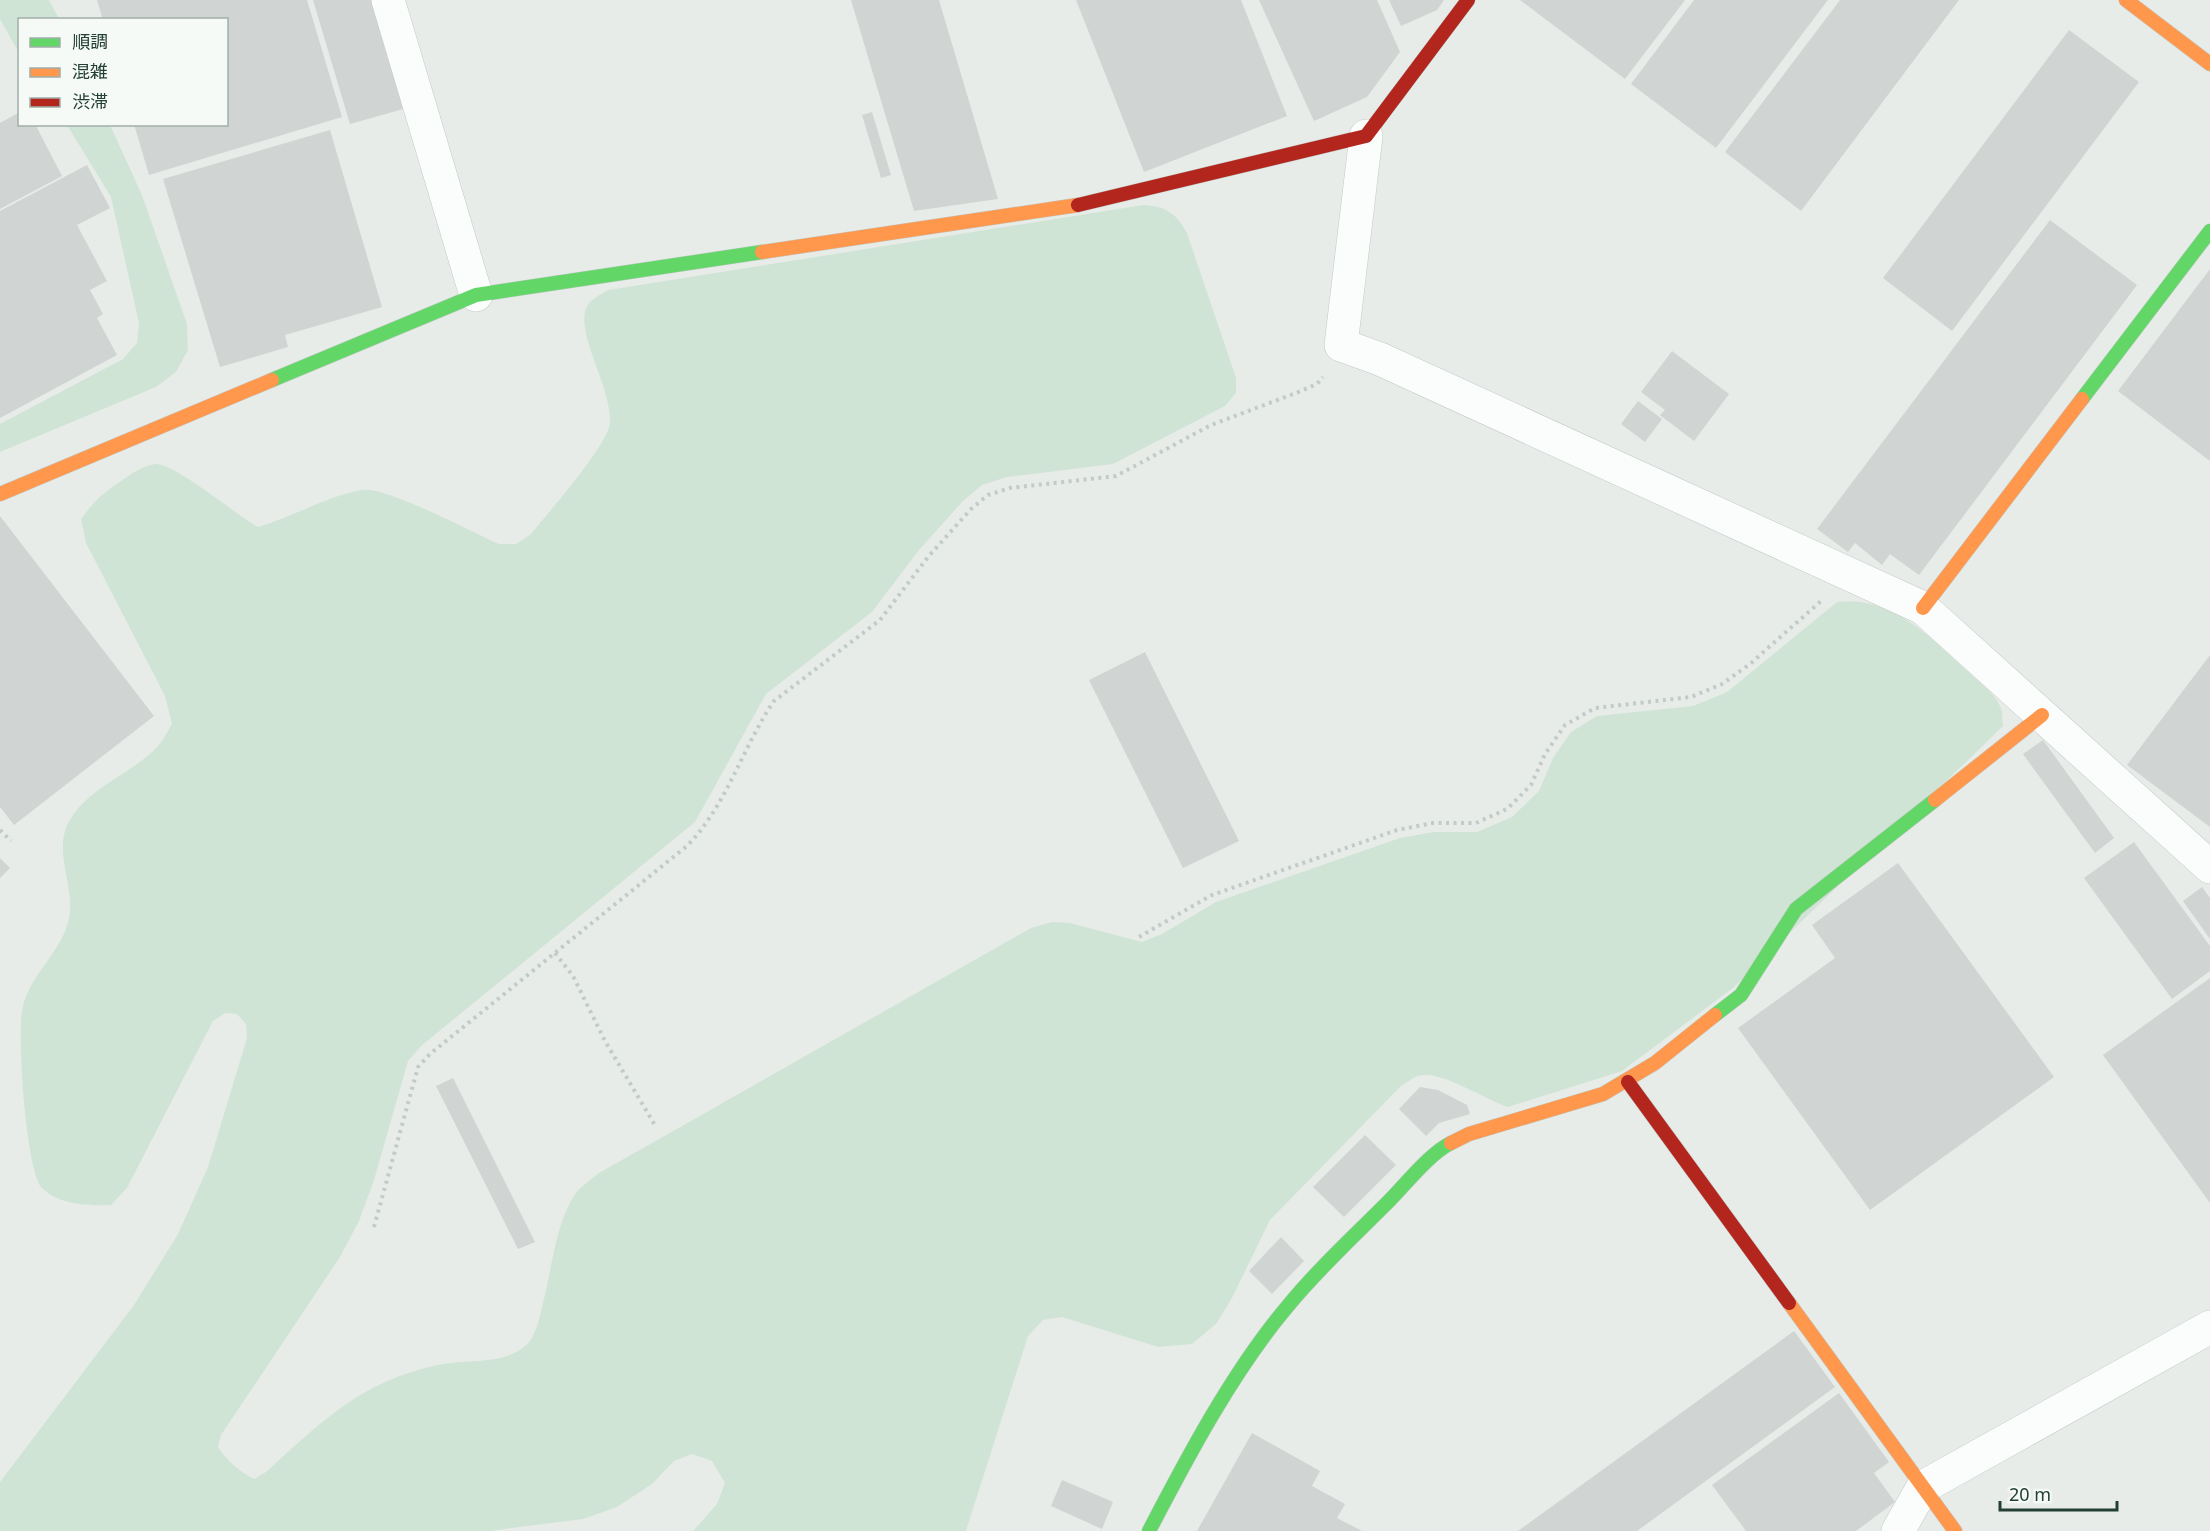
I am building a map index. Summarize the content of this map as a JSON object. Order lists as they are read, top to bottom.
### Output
{
  "legend": ["順調", "混雑", "渋滞"],
  "scale_bar": "20 m"
}
